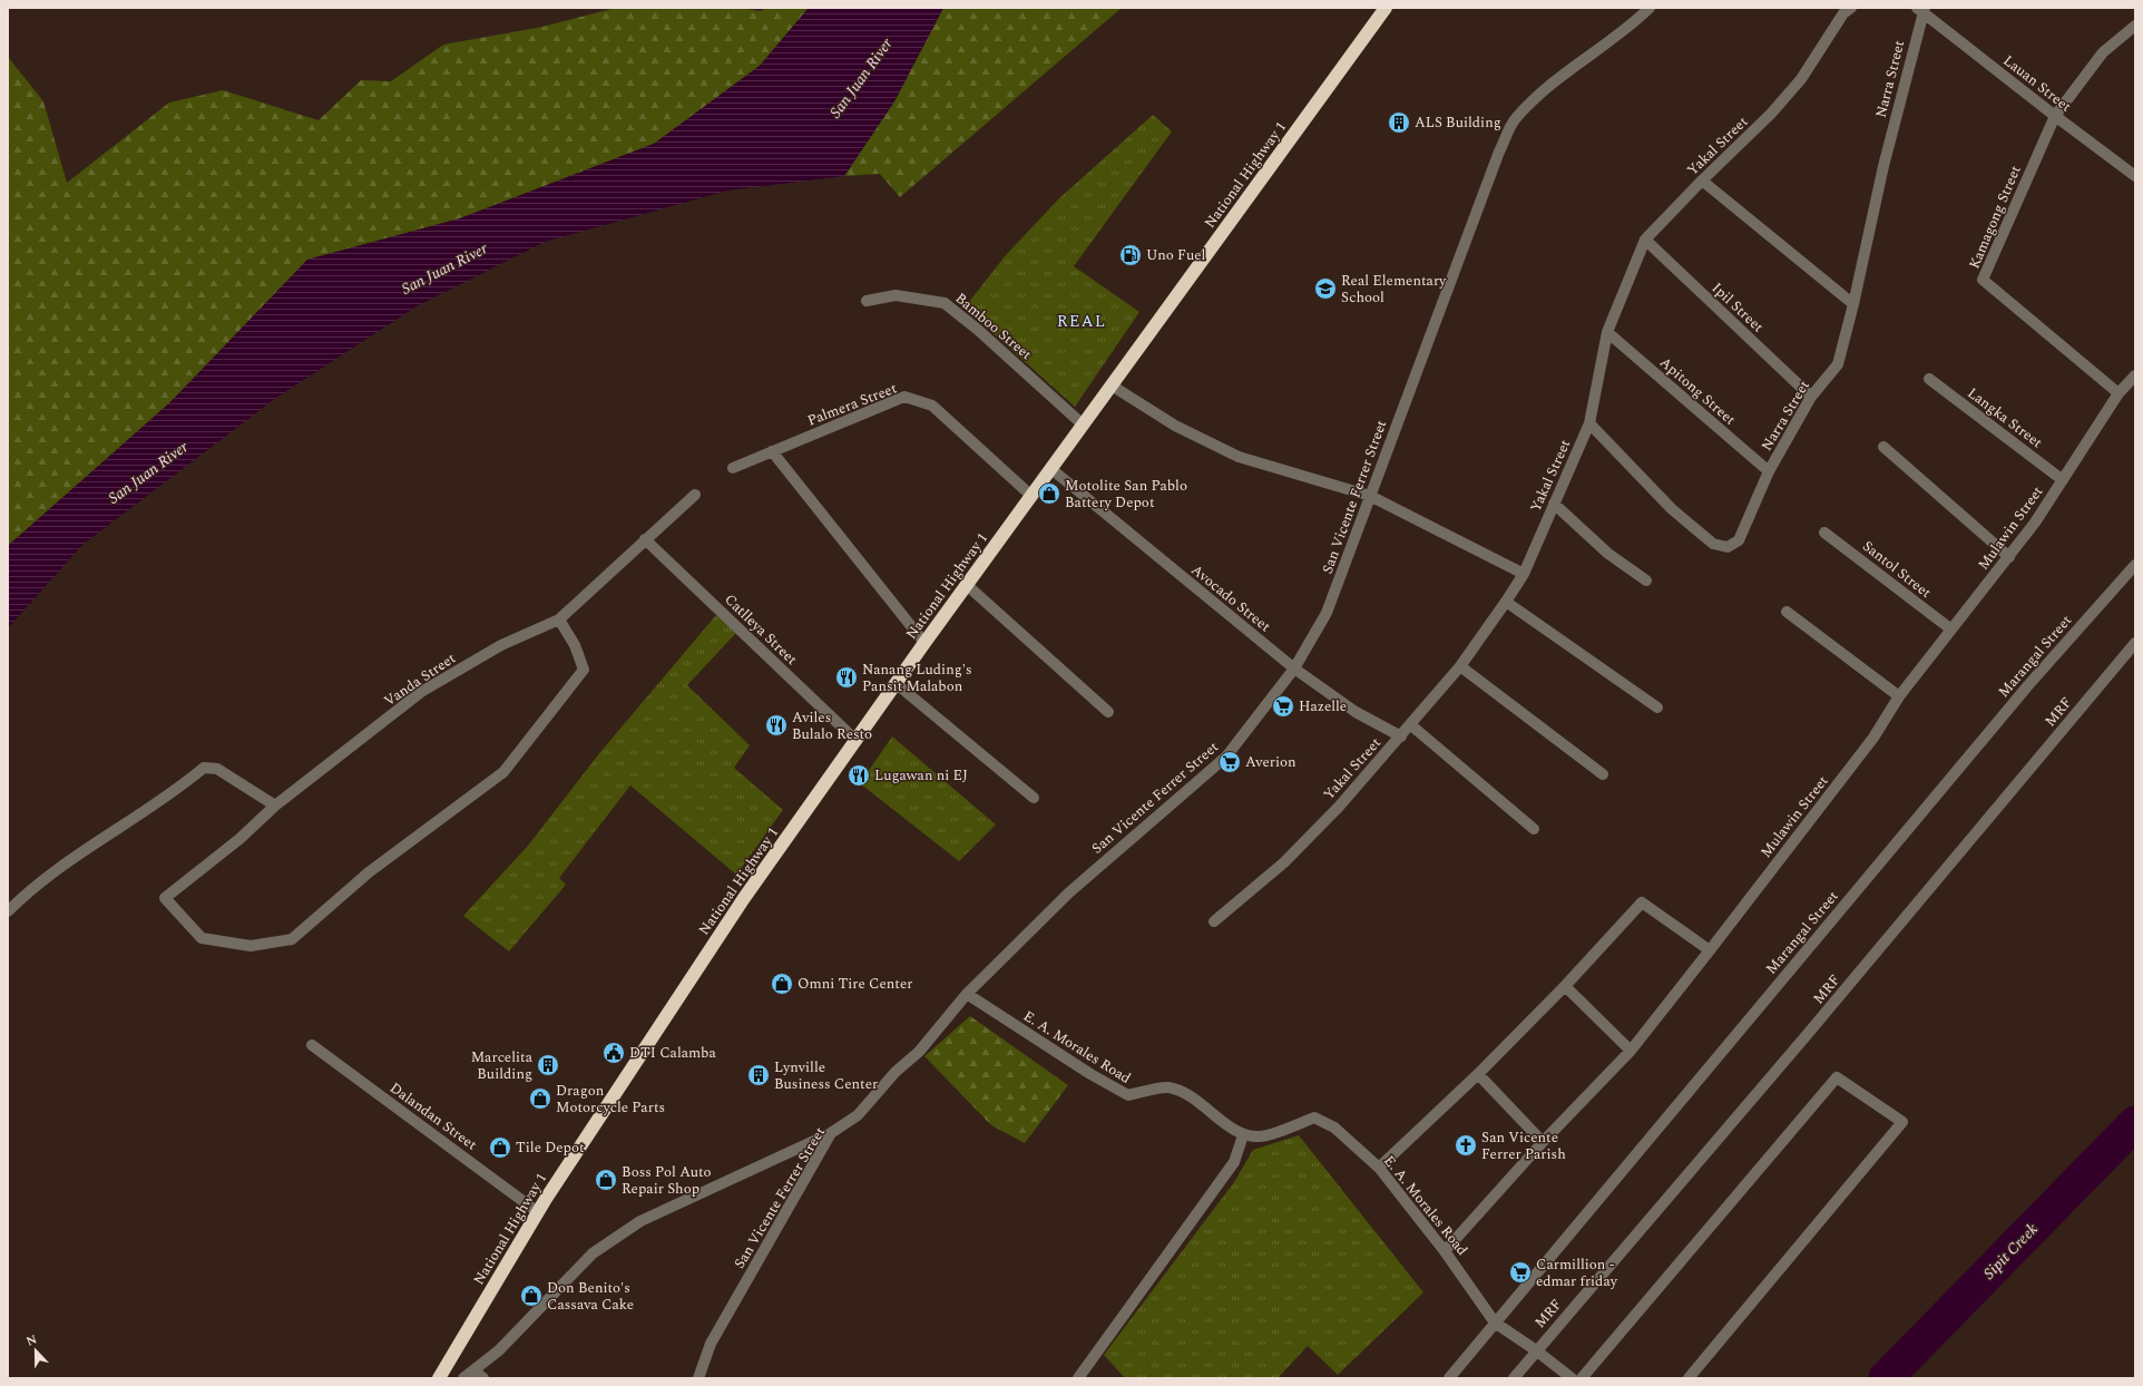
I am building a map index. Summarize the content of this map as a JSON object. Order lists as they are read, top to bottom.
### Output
{
  "streets": {
    "highway": ["National Highway 1"],
    "street": [
      "Narra Street",
      "Lauan Street",
      "Yakal Street",
      "Kamagong Street",
      "Ipil Street",
      "Bamboo Street",
      "Apitong Street",
      "Palmera Street",
      "Langka Street",
      "San Vicente Ferrer Street",
      "Mulawin Street",
      "Santol Street",
      "Avocado Street",
      "Catlleya Street",
      "Marangal Street",
      "Vanda Street",
      "MRF",
      "E. A. Morales Road",
      "Dalandan Street"
    ]
  },
  "crossings": [
    ["Narra Street", "Lauan Street"],
    ["Narra Street", "Yakal Street"],
    ["Narra Street", "Ipil Street"],
    ["Narra Street", "Apitong Street"],
    ["Lauan Street", "Kamagong Street"],
    ["Yakal Street", "Ipil Street"],
    ["Yakal Street", "Apitong Street"],
    ["Yakal Street", "Avocado Street"],
    ["National Highway 1", "Bamboo Street"],
    ["National Highway 1", "Palmera Street"],
    ["National Highway 1", "Avocado Street"],
    ["National Highway 1", "Catlleya Street"],
    ["National Highway 1", "Dalandan Street"],
    ["Kamagong Street", "Mulawin Street"],
    ["Langka Street", "Mulawin Street"],
    ["San Vicente Ferrer Street", "Avocado Street"],
    ["San Vicente Ferrer Street", "E. A. Morales Road"],
    ["Mulawin Street", "Santol Street"],
    ["Mulawin Street", "E. A. Morales Road"],
    ["Catlleya Street", "Vanda Street"],
    ["Marangal Street", "E. A. Morales Road"]
  ],
  "districts": ["REAL"],
  "water": ["San Juan River", "Sipit Creek"],
  "places": {
    "building": ["ALS Building", "Marcelita Building", "Lynville Business Center"],
    "fuel station": ["Uno Fuel"],
    "school or university": ["Real Elementary School"],
    "shop": [
      "Motolite San Pablo Battery Depot",
      "Omni Tire Center",
      "Dragon Motorcycle Parts",
      "Tile Depot",
      "Boss Pol Auto Repair Shop",
      "Don Benito's Cassava Cake"
    ],
    "restaurant": ["Nanang Luding's Pansit Malabon", "Aviles Bulalo Resto", "Lugawan ni EJ"],
    "supermarket": ["Hazelle", "Averion", "Carmillion - edmar friday"],
    "public building": ["DTI Calamba"],
    "church": ["San Vicente Ferrer Parish"]
  },
  "north": "top"
}
